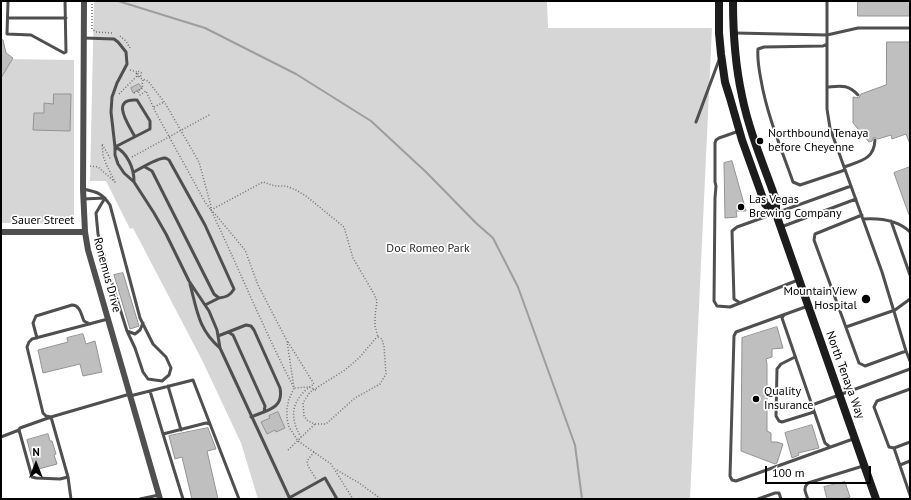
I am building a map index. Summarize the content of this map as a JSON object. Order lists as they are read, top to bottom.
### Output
{
  "streets": {
    "main road": ["North Tenaya Way"],
    "street": ["Sauer Street", "Ronemus Drive"]
  },
  "crossings": [
    ["Sauer Street", "Ronemus Drive"]
  ],
  "parks": ["Doc Romeo Park"],
  "places": [
    "Northbound Tenaya before Cheyenne",
    "Las Vegas Brewing Company",
    "MountainView Hospital",
    "Quality Insurance"
  ],
  "scale_bar": "100 m",
  "north": "top"
}
